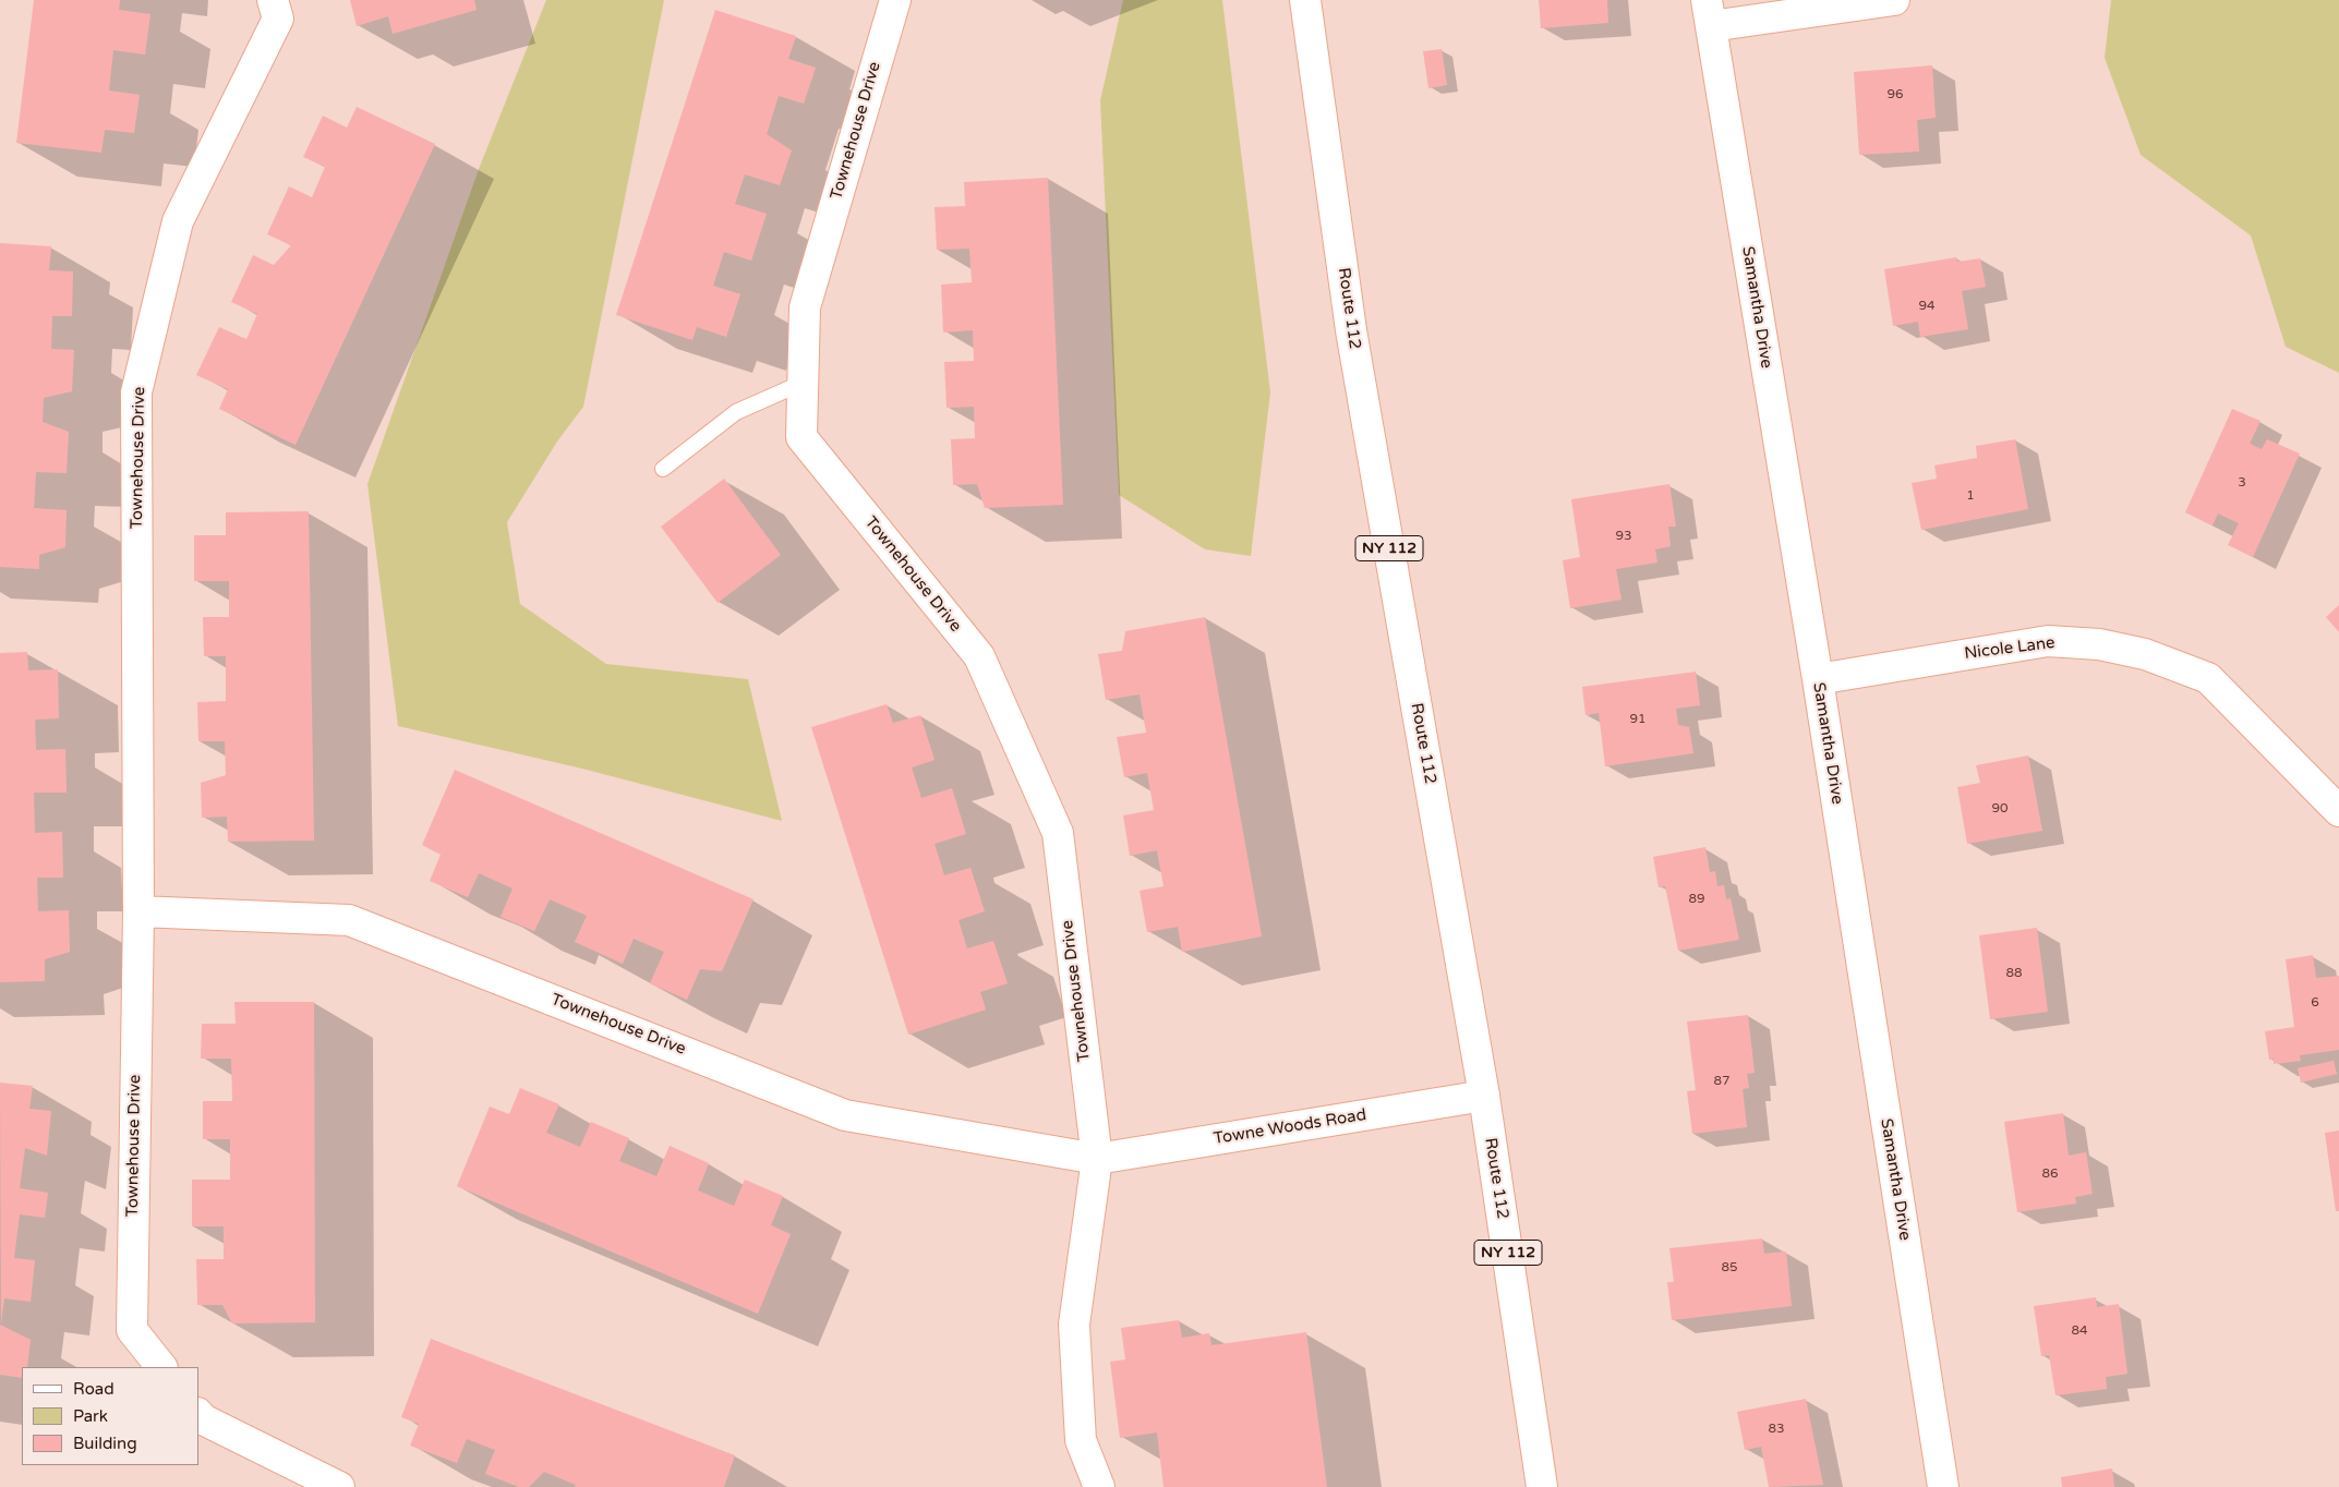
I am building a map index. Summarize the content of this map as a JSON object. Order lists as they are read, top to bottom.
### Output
{
  "streets": {
    "street": [
      "Townehouse Drive",
      "Samantha Drive",
      "Route 112",
      "NY 112",
      "Nicole Lane",
      "Towne Woods Road"
    ]
  },
  "crossings": [
    ["Townehouse Drive", "Towne Woods Road"],
    ["Samantha Drive", "Nicole Lane"],
    ["Route 112", "Towne Woods Road"]
  ],
  "house_numbers": [
    "96",
    "94",
    "3",
    "1",
    "93",
    "91",
    "90",
    "89",
    "88",
    "6",
    "87",
    "86",
    "85",
    "84",
    "83"
  ],
  "legend": ["Road", "Park", "Building"]
}
